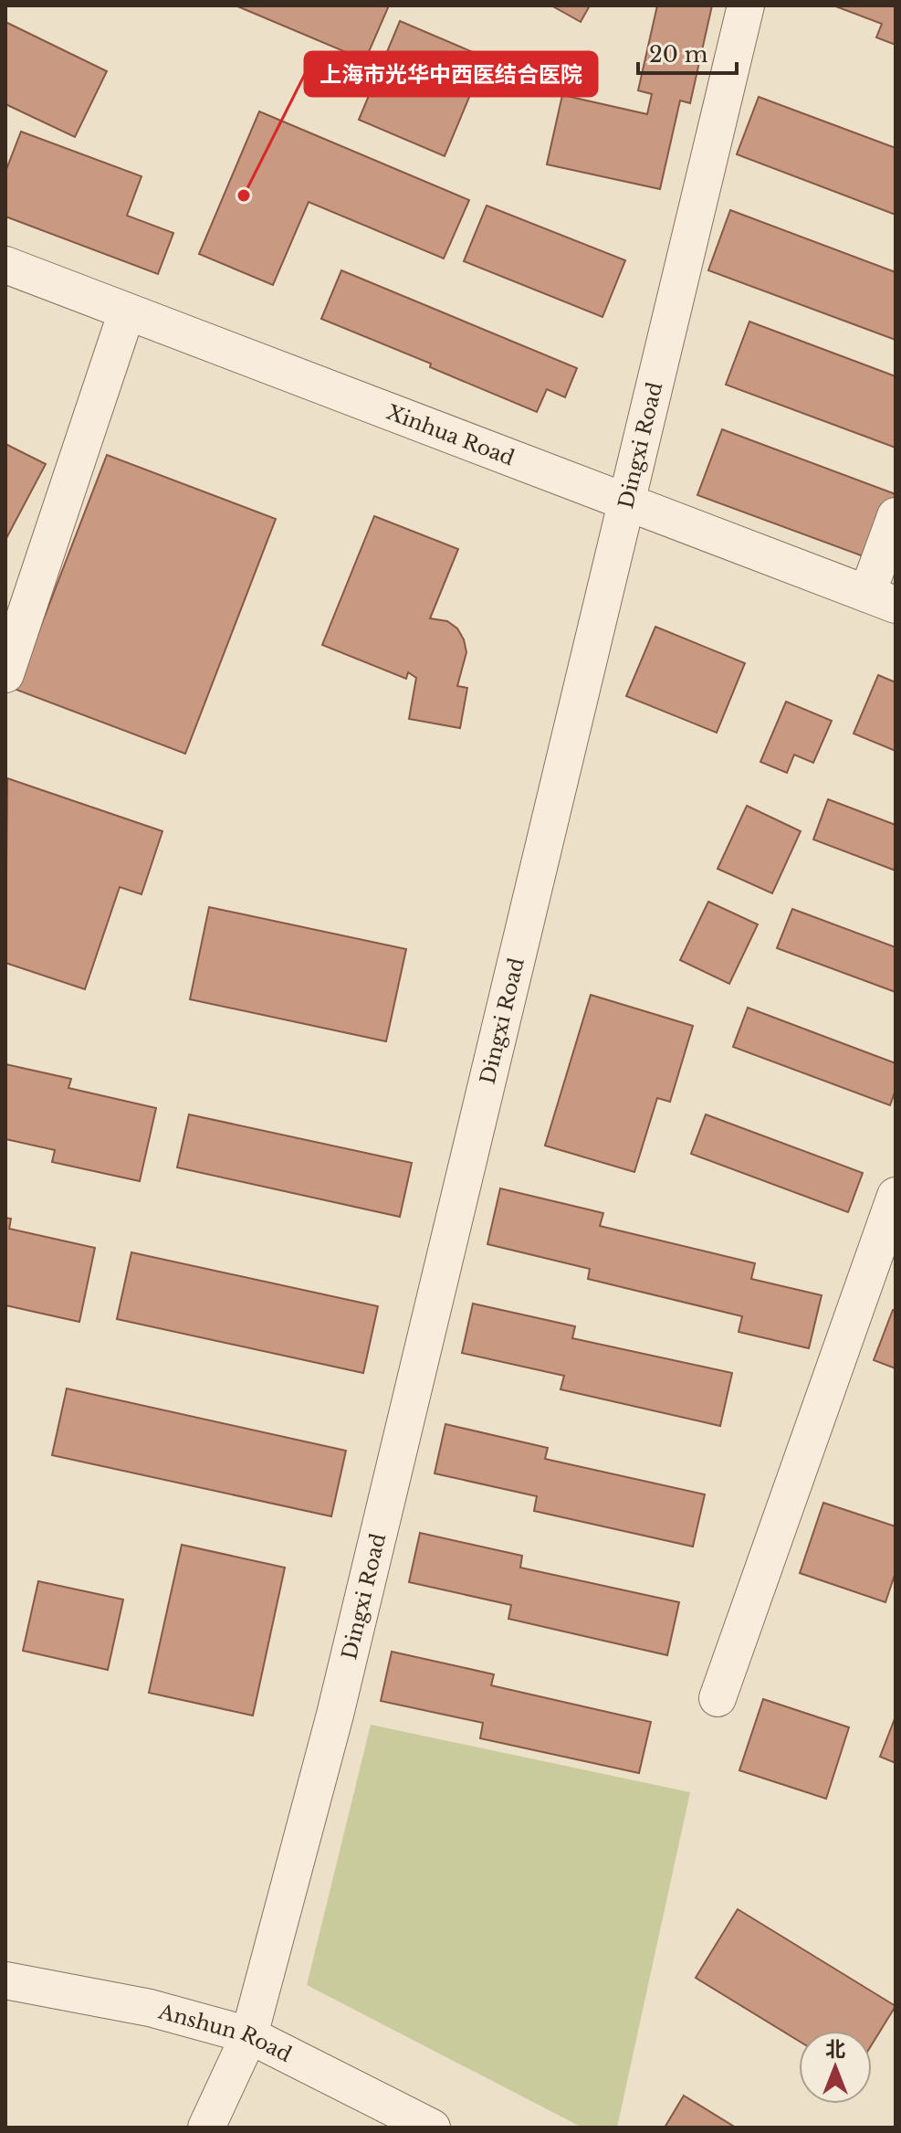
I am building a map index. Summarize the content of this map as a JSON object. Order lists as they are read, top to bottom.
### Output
{
  "streets": {
    "street": ["Xinhua Road", "Dingxi Road", "Anshun Road"]
  },
  "crossings": [
    ["Xinhua Road", "Dingxi Road"],
    ["Dingxi Road", "Anshun Road"]
  ],
  "places": ["上海市光华中西医结合医院"],
  "scale_bar": "20 m",
  "north": "top"
}
